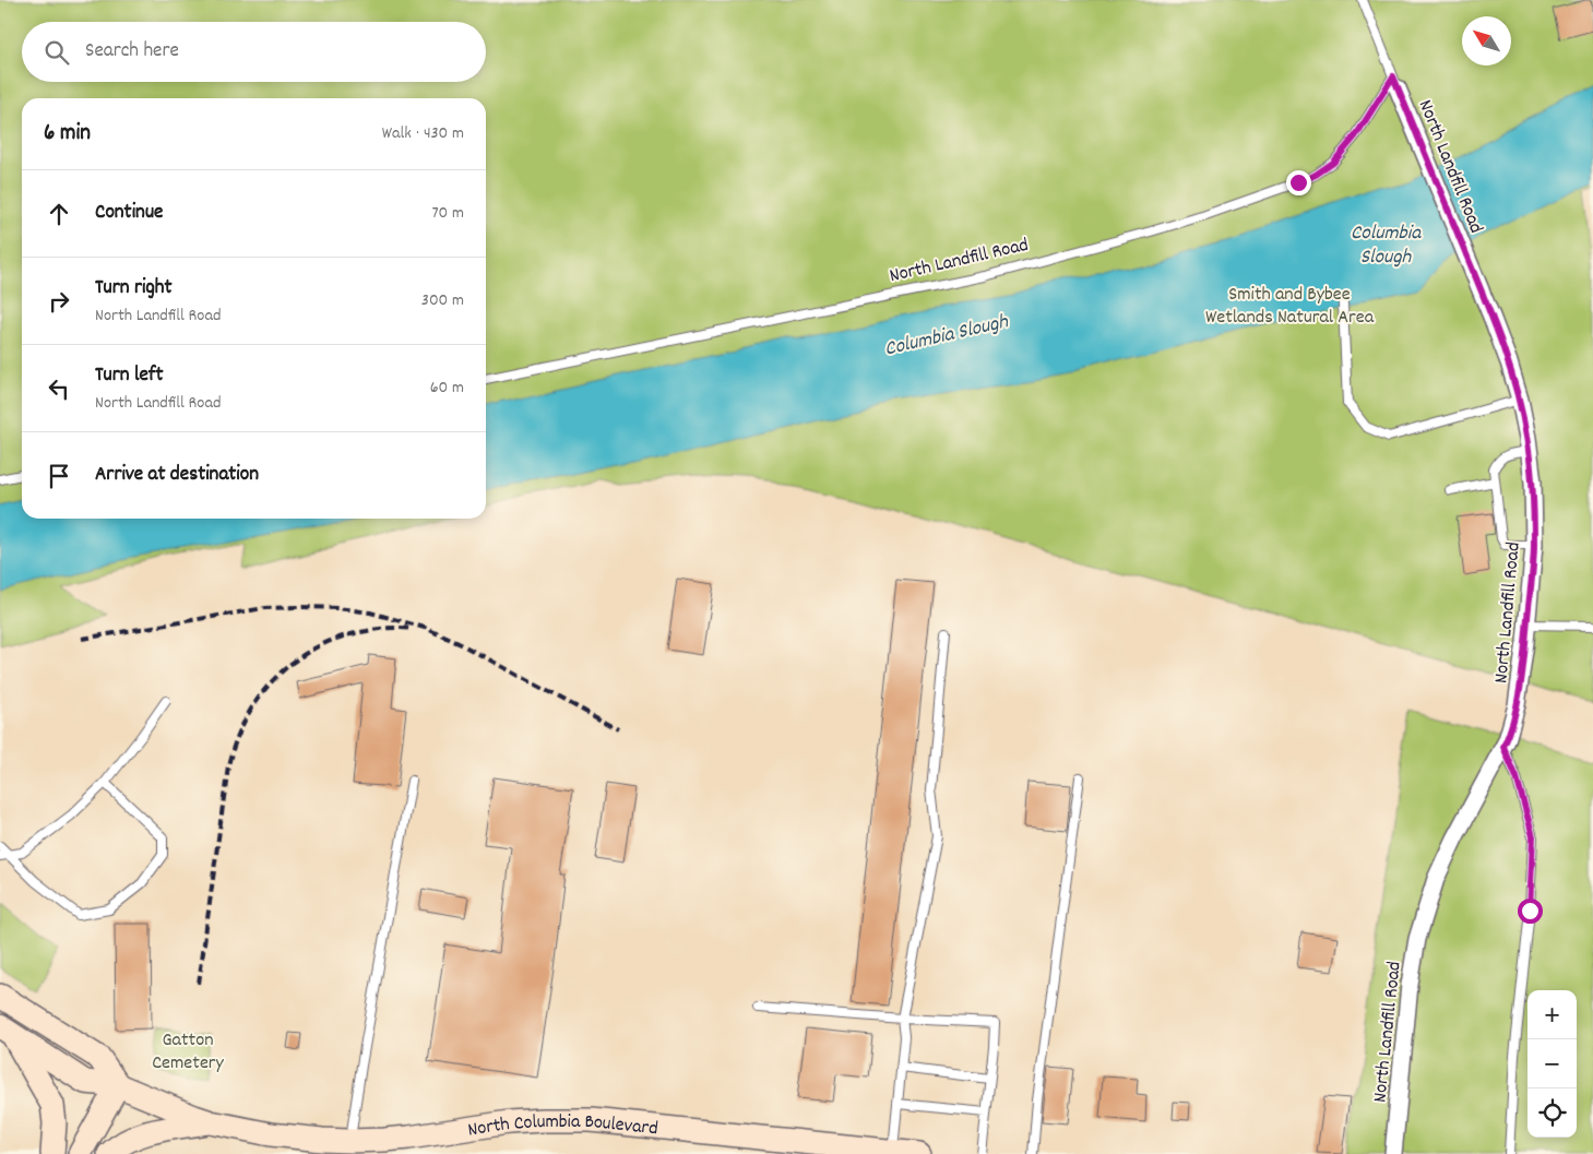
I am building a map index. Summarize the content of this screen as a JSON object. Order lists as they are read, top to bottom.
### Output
{
  "streets": {
    "main road": ["North Columbia Boulevard"],
    "street": ["North Landfill Road"]
  },
  "water": ["Columbia Slough"],
  "parks": ["Smith and Bybee Wetlands Natural Area", "Gatton Cemetery"],
  "north": "top left",
  "page": {
    "search": "Search here",
    "heading": ["6 min", "Walk · 430 m"],
    "list": [
      ["Continue", "70 m"],
      ["Turn right", "North Landfill Road", "300 m"],
      ["Turn left", "North Landfill Road", "60 m"],
      "Arrive at destination"
    ],
    "map_buttons": ["+", "−"]
  }
}
